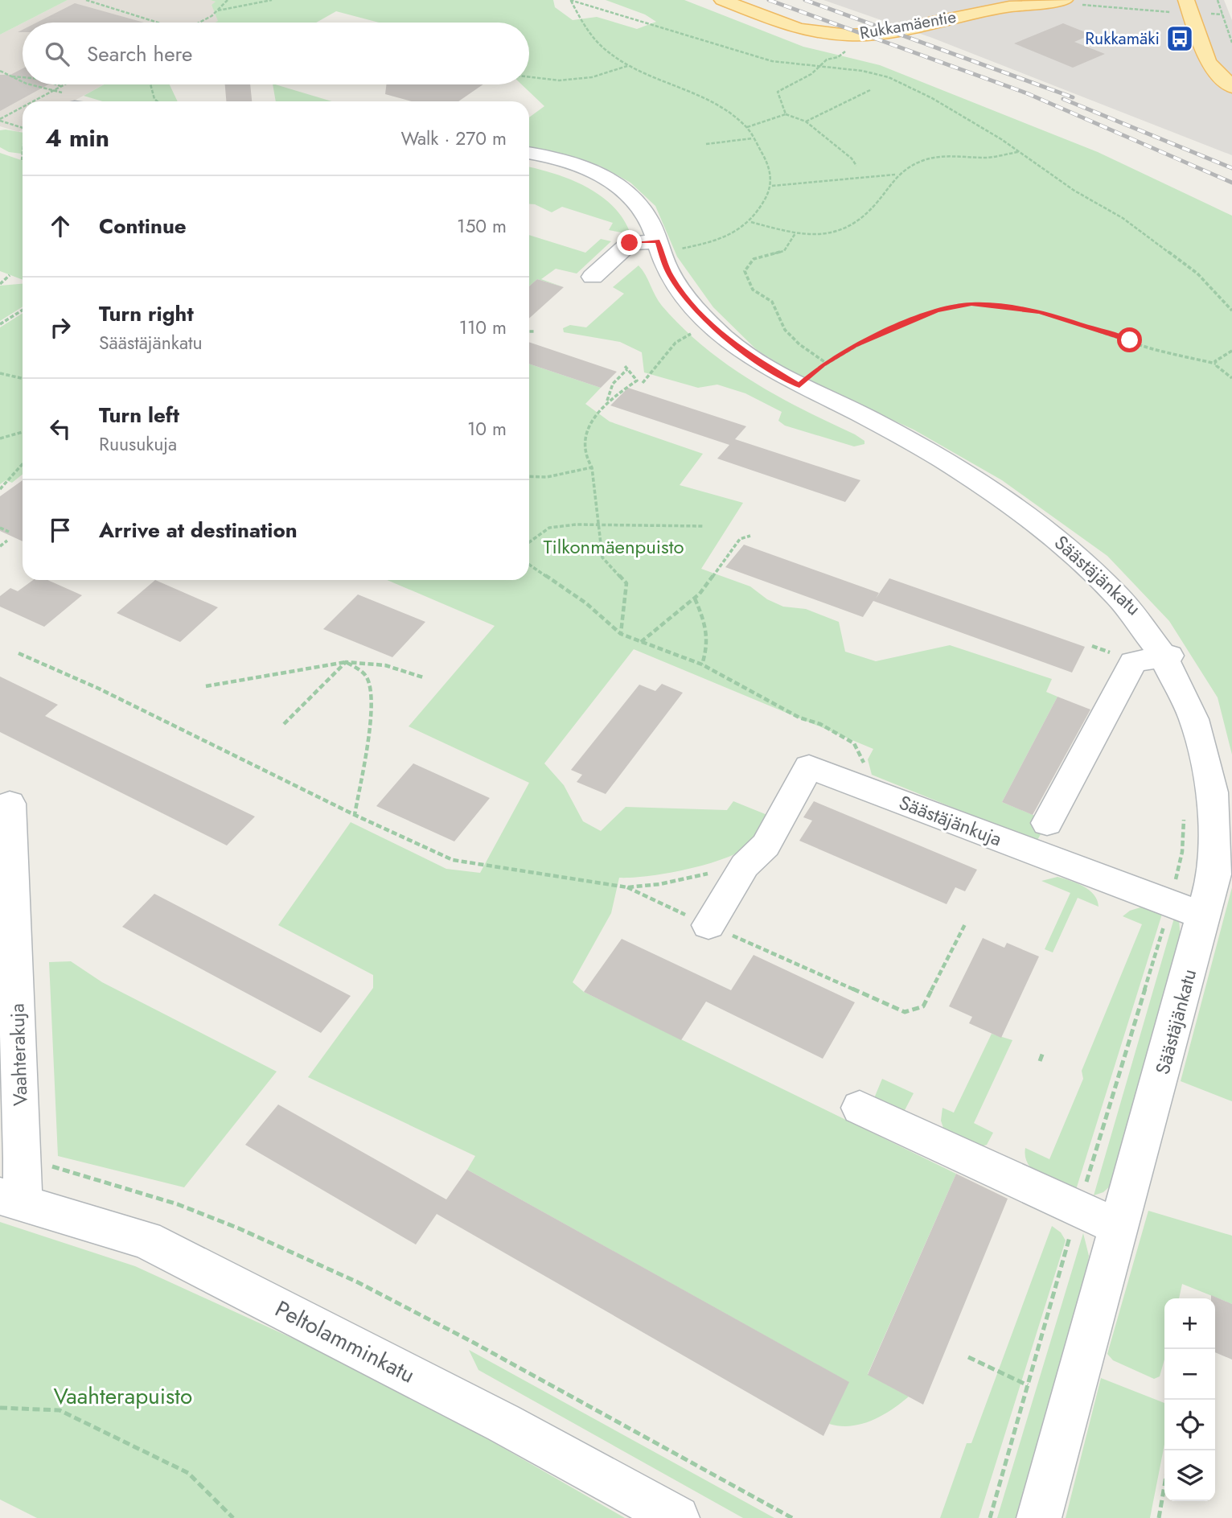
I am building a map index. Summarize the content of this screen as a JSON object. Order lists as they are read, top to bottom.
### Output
{
  "streets": {
    "main road": ["Rukkamäentie"],
    "street": [
      "Säästäjänkatu",
      "Säästäjänkuja",
      "Vaahterakuja",
      "Peltolamminkatu"
    ]
  },
  "crossings": [
    ["Säästäjänkatu", "Säästäjänkuja"],
    ["Vaahterakuja", "Peltolamminkatu"]
  ],
  "parks": ["Tilkonmäenpuisto", "Vaahterapuisto"],
  "places": {
    "bus stop": ["Rukkamäki"]
  },
  "page": {
    "search": "Search here",
    "heading": ["4 min", "Walk · 270 m"],
    "list": [
      ["Continue", "150 m"],
      ["Turn right", "Säästäjänkatu", "110 m"],
      ["Turn left", "Ruusukuja", "10 m"],
      "Arrive at destination"
    ],
    "map_buttons": ["+", "−"]
  }
}
